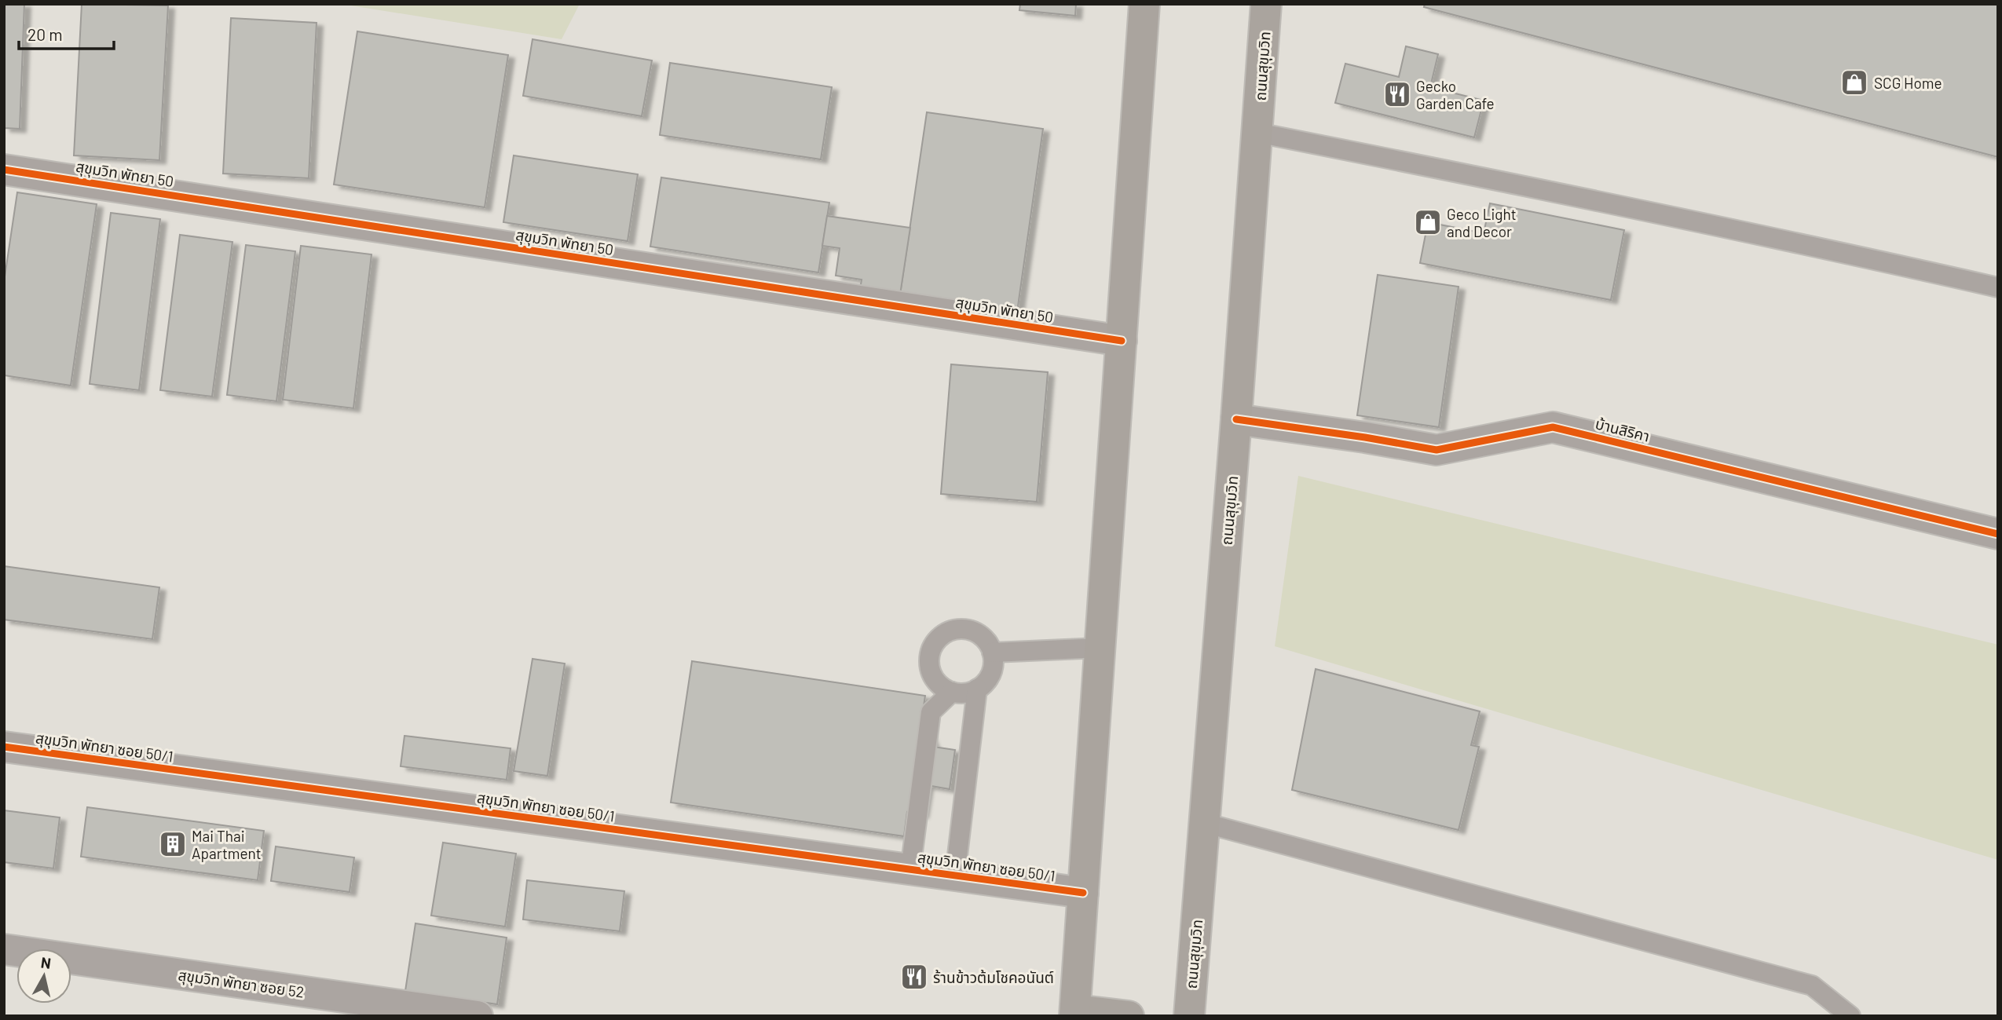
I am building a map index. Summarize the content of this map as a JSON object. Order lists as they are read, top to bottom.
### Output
{
  "streets": {
    "highway": ["ถนนสุขุมวิท"],
    "street": [
      "สุขุมวิท พัทยา 50",
      "บ้านสิริคา",
      "สุขุมวิท พัทยา ซอย 50/1",
      "สุขุมวิท พัทยา ซอย 52"
    ]
  },
  "crossings": [
    ["ถนนสุขุมวิท", "บ้านสิริคา"]
  ],
  "places": {
    "shop": ["SCG Home", "Geco Light and Decor"],
    "restaurant": ["Gecko Garden Cafe", "ร้านข้าวต้มโชคอนันต์"],
    "building": ["Mai Thai Apartment"]
  },
  "scale_bar": "20 m",
  "north": "top"
}
